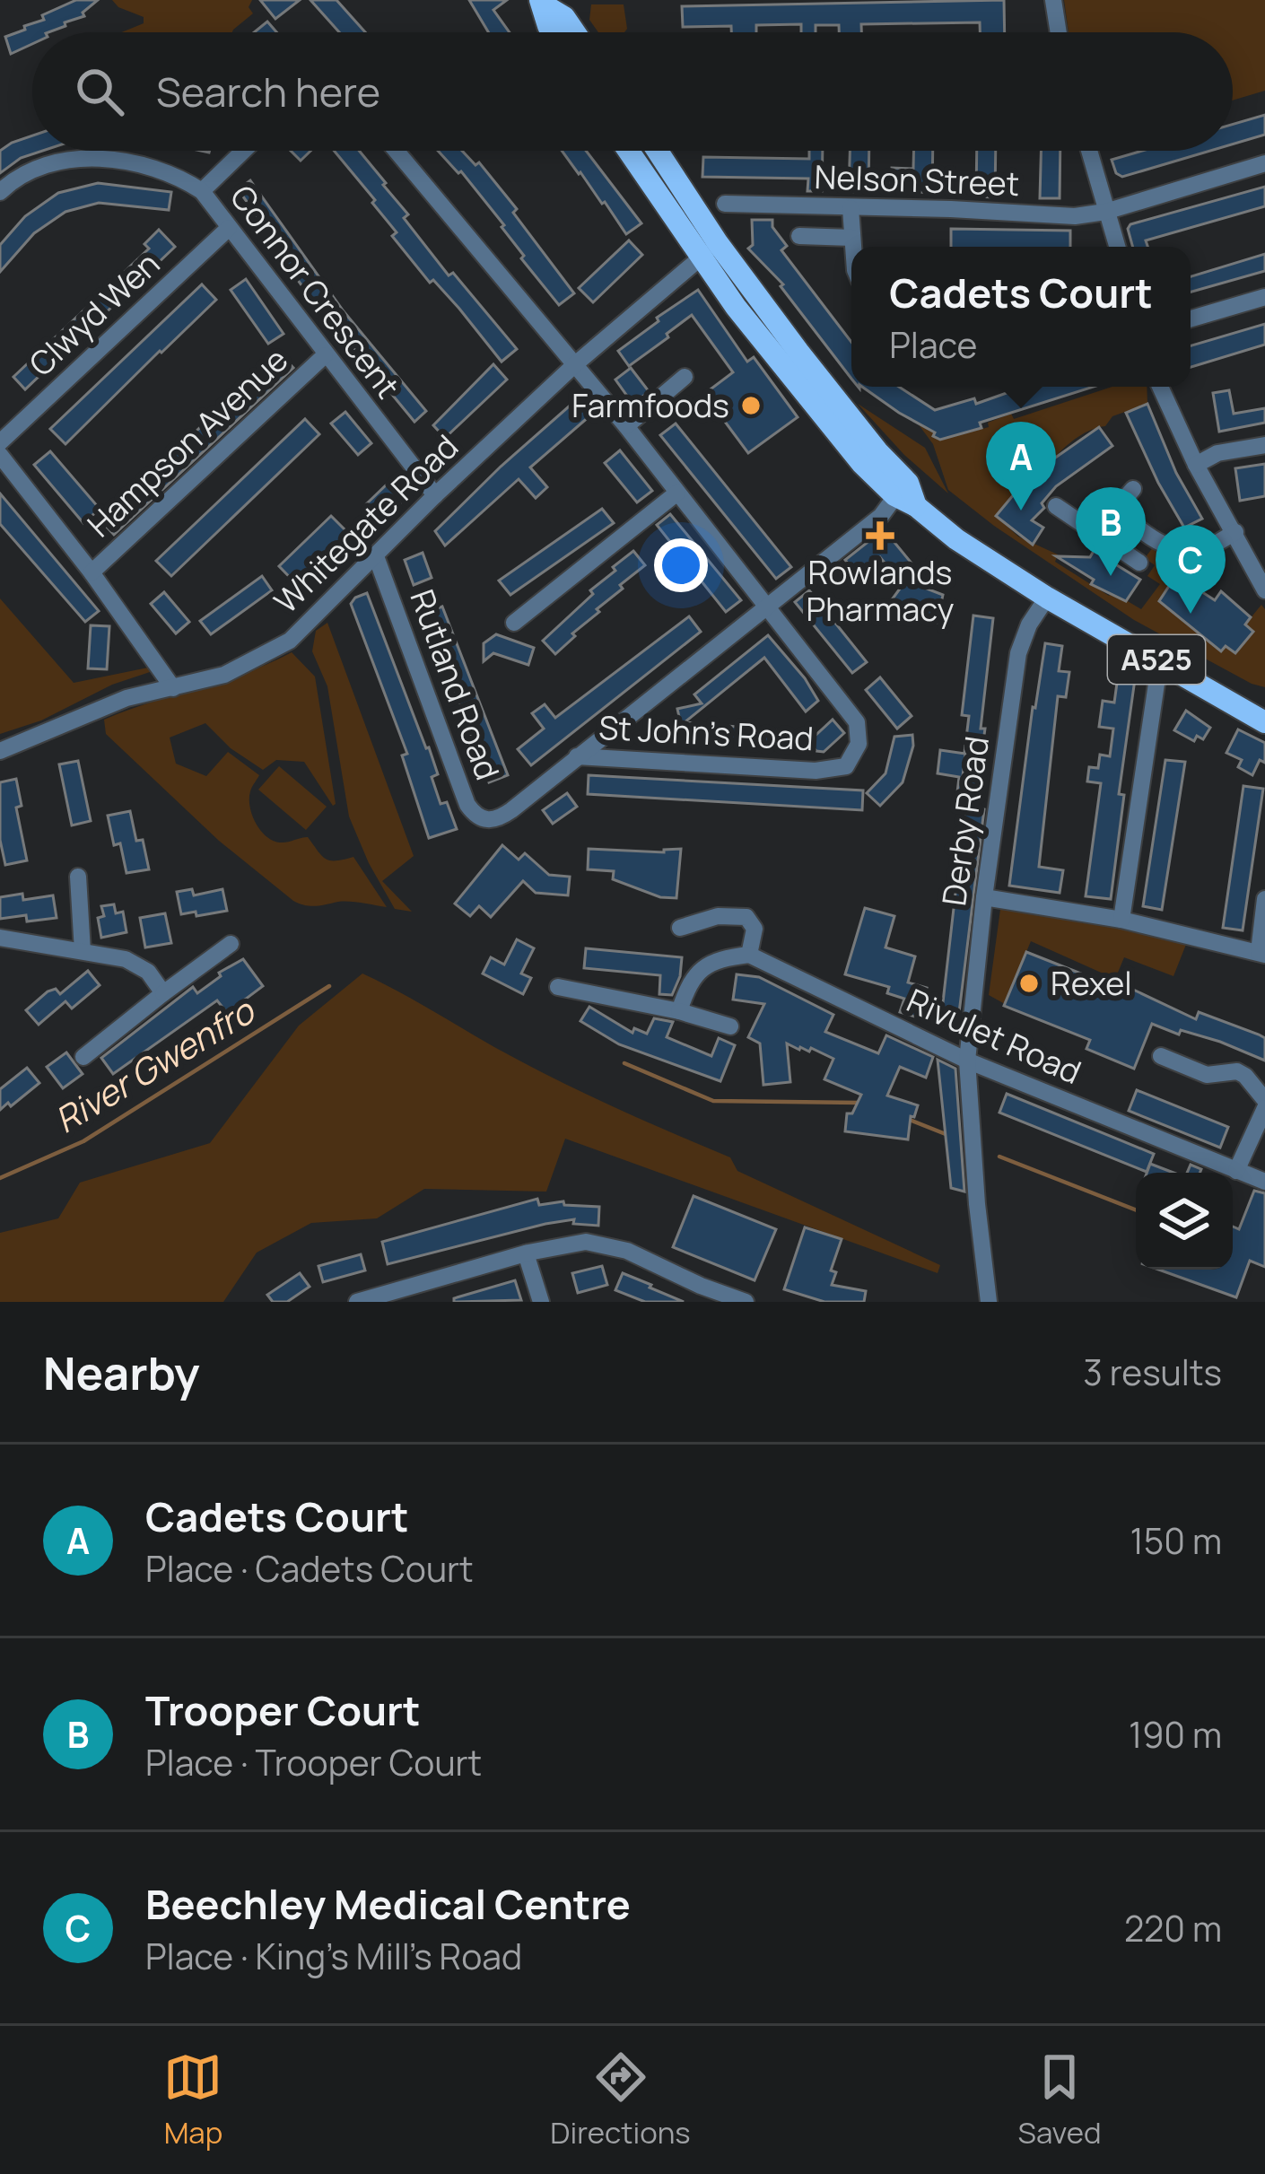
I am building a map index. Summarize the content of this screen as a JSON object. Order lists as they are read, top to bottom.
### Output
{
  "streets": {
    "main road": ["A525"],
    "street": [
      "Nelson Street",
      "Connor Crescent",
      "Clwyd Wen",
      "Hampson Avenue",
      "Whitegate Road",
      "Rutland Road",
      "St John's Road",
      "Derby Road",
      "Rivulet Road"
    ]
  },
  "crossings": [
    ["Connor Crescent", "Clwyd Wen"],
    ["Connor Crescent", "Hampson Avenue"],
    ["Connor Crescent", "Whitegate Road"],
    ["Whitegate Road", "A525"],
    ["Whitegate Road", "Rutland Road"],
    ["Whitegate Road", "St John's Road"],
    ["A525", "Derby Road"],
    ["Rutland Road", "St John's Road"],
    ["Derby Road", "Rivulet Road"]
  ],
  "water": ["River Gwenfro"],
  "places": {
    "other": ["Farmfoods", "Rexel"],
    "health": ["Rowlands Pharmacy"]
  },
  "page": {
    "search": "Search here",
    "popup": ["Cadets Court", "Place"],
    "pins": ["A", "B", "C"],
    "heading": ["Nearby", "3 results"],
    "list": [
      {
        "mark": "A",
        "name": "Cadets Court",
        "note": "Place · Cadets Court",
        "value": "150 m"
      },
      {
        "mark": "B",
        "name": "Trooper Court",
        "note": "Place · Trooper Court",
        "value": "190 m"
      },
      {
        "mark": "C",
        "name": "Beechley Medical Centre",
        "note": "Place · King's Mill's Road",
        "value": "220 m"
      }
    ],
    "nav": ["Map", "Directions", "Saved"]
  }
}
